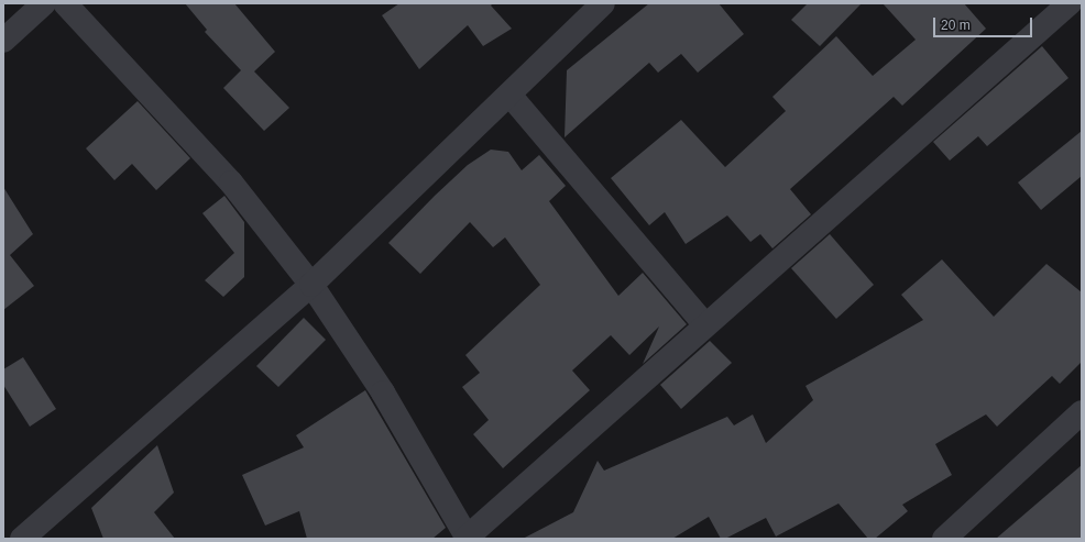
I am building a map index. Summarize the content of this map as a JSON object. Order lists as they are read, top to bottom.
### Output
{
  "scale_bar": "20 m"
}
